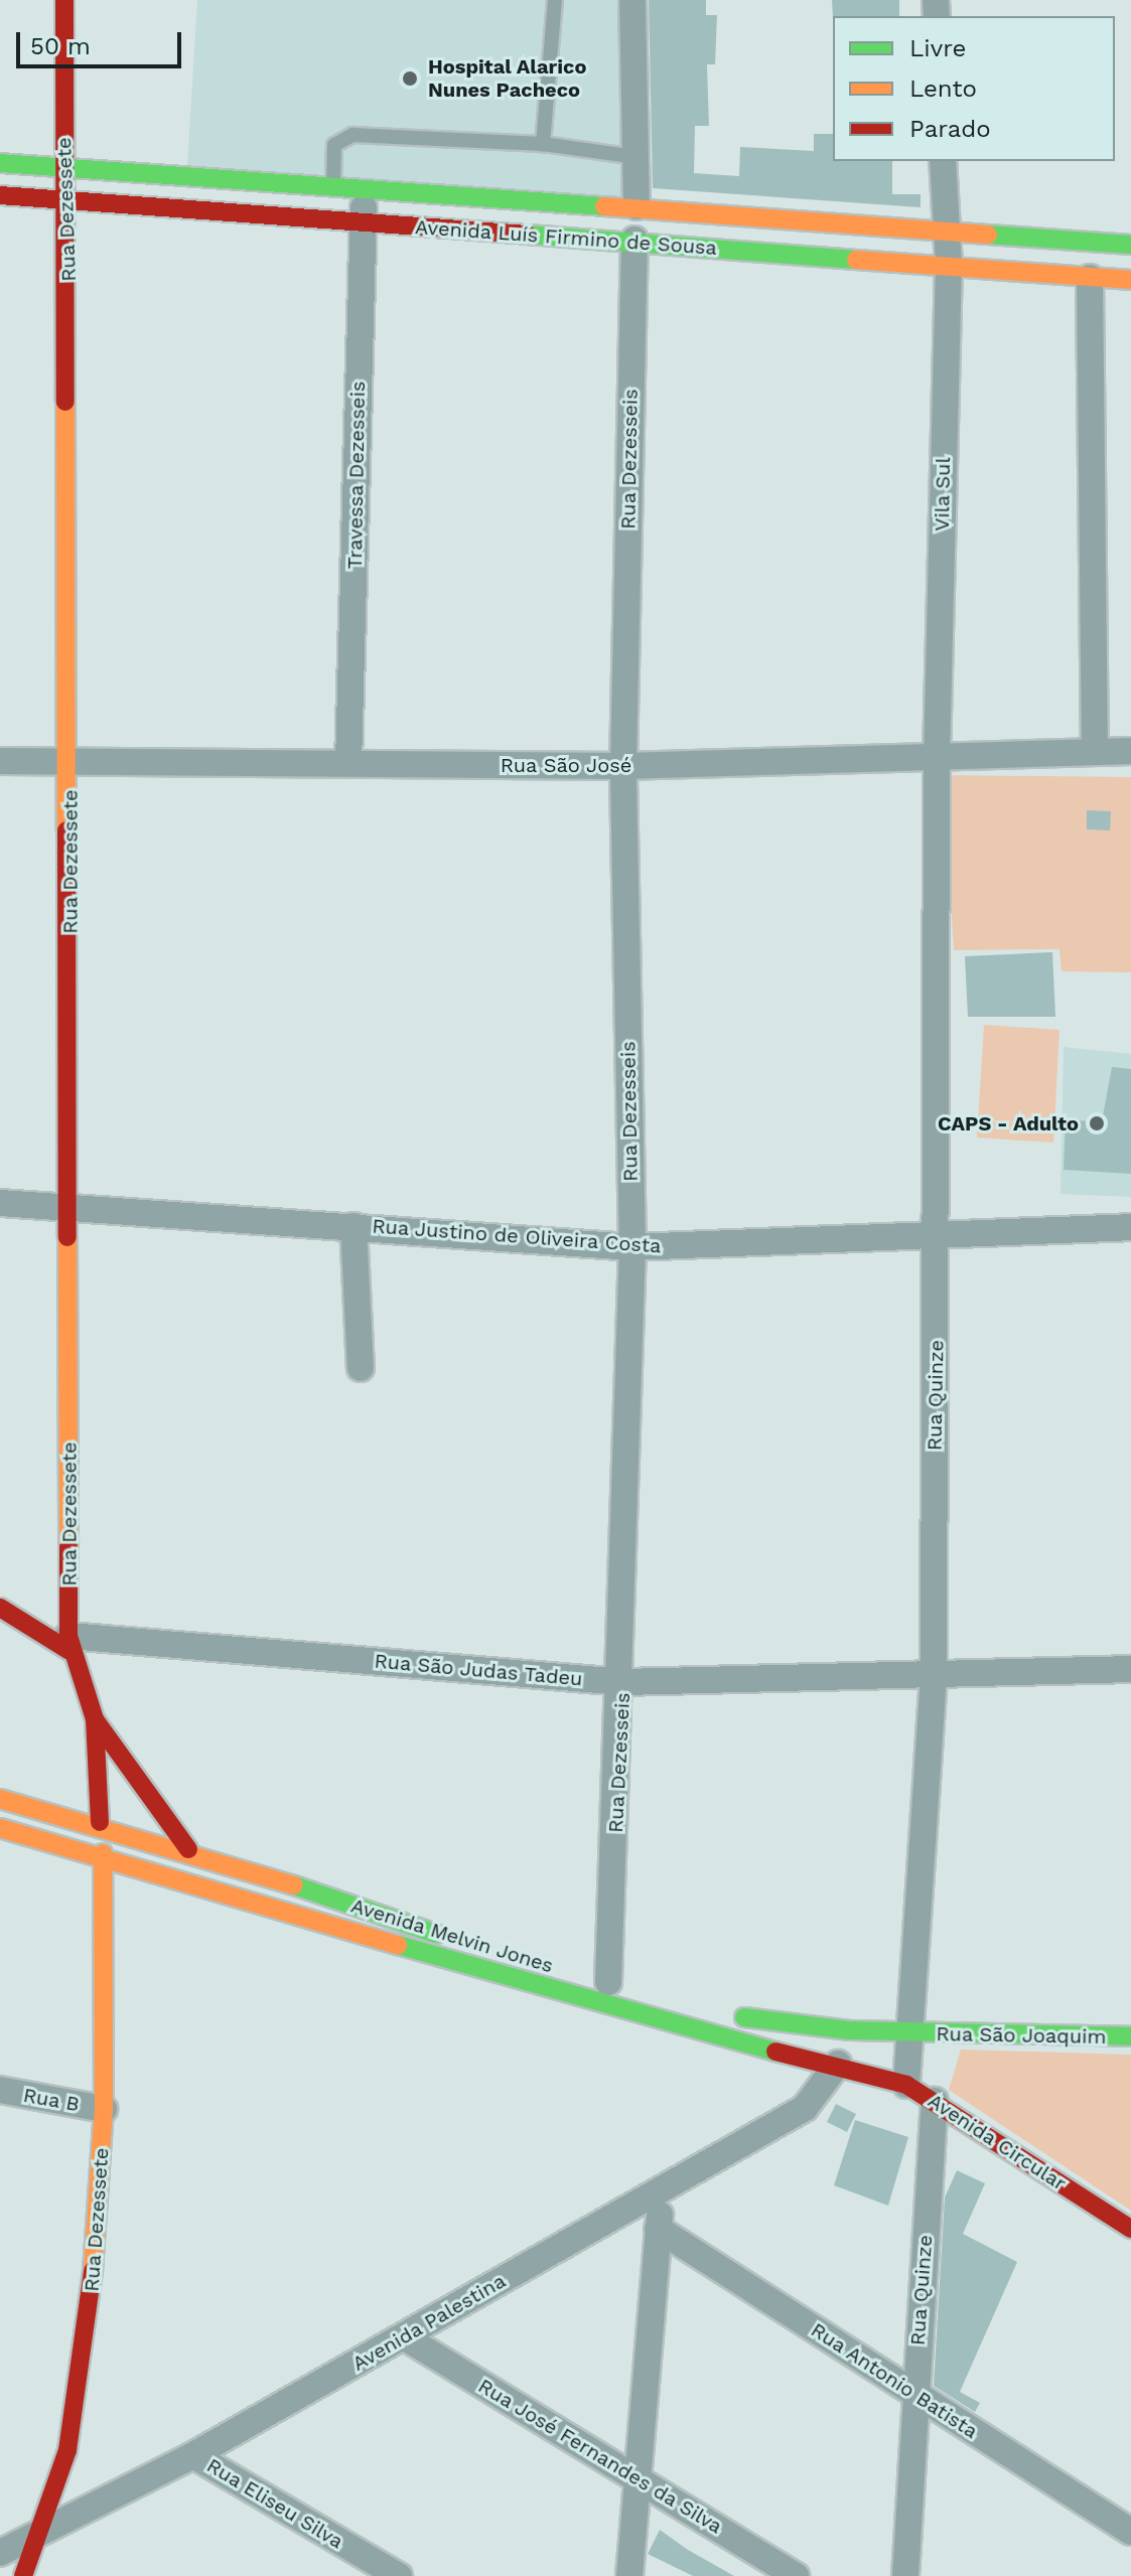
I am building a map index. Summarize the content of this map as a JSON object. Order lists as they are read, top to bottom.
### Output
{
  "streets": {
    "main road": [
      "Rua Dezessete",
      "Avenida Luís Firmino de Sousa",
      "Avenida Melvin Jones",
      "Rua São Joaquim",
      "Avenida Circular"
    ],
    "street": [
      "Rua Dezesseis",
      "Travessa Dezesseis",
      "Vila Sul",
      "Rua São José",
      "Rua Justino de Oliveira Costa",
      "Rua Quinze",
      "Rua São Judas Tadeu",
      "Rua B",
      "Avenida Palestina",
      "Rua Antonio Batista",
      "Rua José Fernandes da Silva",
      "Rua Eliseu Silva"
    ]
  },
  "crossings": [
    ["Rua Dezessete", "Avenida Luís Firmino de Sousa"],
    ["Rua Dezessete", "Rua São José"],
    ["Rua Dezessete", "Rua Justino de Oliveira Costa"],
    ["Rua Dezessete", "Rua São Judas Tadeu"],
    ["Rua Dezessete", "Avenida Melvin Jones"],
    ["Rua Dezessete", "Rua B"],
    ["Rua Dezessete", "Avenida Palestina"],
    ["Avenida Luís Firmino de Sousa", "Rua Dezesseis"],
    ["Avenida Luís Firmino de Sousa", "Travessa Dezesseis"],
    ["Avenida Luís Firmino de Sousa", "Vila Sul"],
    ["Rua Dezesseis", "Rua São José"],
    ["Rua Dezesseis", "Rua Justino de Oliveira Costa"],
    ["Rua Dezesseis", "Rua São Judas Tadeu"],
    ["Rua Dezesseis", "Avenida Melvin Jones"],
    ["Travessa Dezesseis", "Rua São José"],
    ["Vila Sul", "Rua São José"],
    ["Vila Sul", "Rua Quinze"],
    ["Rua São José", "Rua Quinze"],
    ["Rua Justino de Oliveira Costa", "Rua Quinze"],
    ["Rua Quinze", "Rua São Judas Tadeu"],
    ["Rua Quinze", "Rua São Joaquim"],
    ["Rua Quinze", "Avenida Circular"],
    ["Rua Quinze", "Rua Antonio Batista"],
    ["Avenida Melvin Jones", "Avenida Circular"],
    ["Avenida Melvin Jones", "Avenida Palestina"],
    ["Rua São Joaquim", "Avenida Circular"],
    ["Avenida Palestina", "Rua José Fernandes da Silva"],
    ["Avenida Palestina", "Rua Eliseu Silva"]
  ],
  "places": ["Hospital Alarico Nunes Pacheco", "CAPS - Adulto"],
  "legend": ["Livre", "Lento", "Parado"],
  "scale_bar": "50 m"
}
